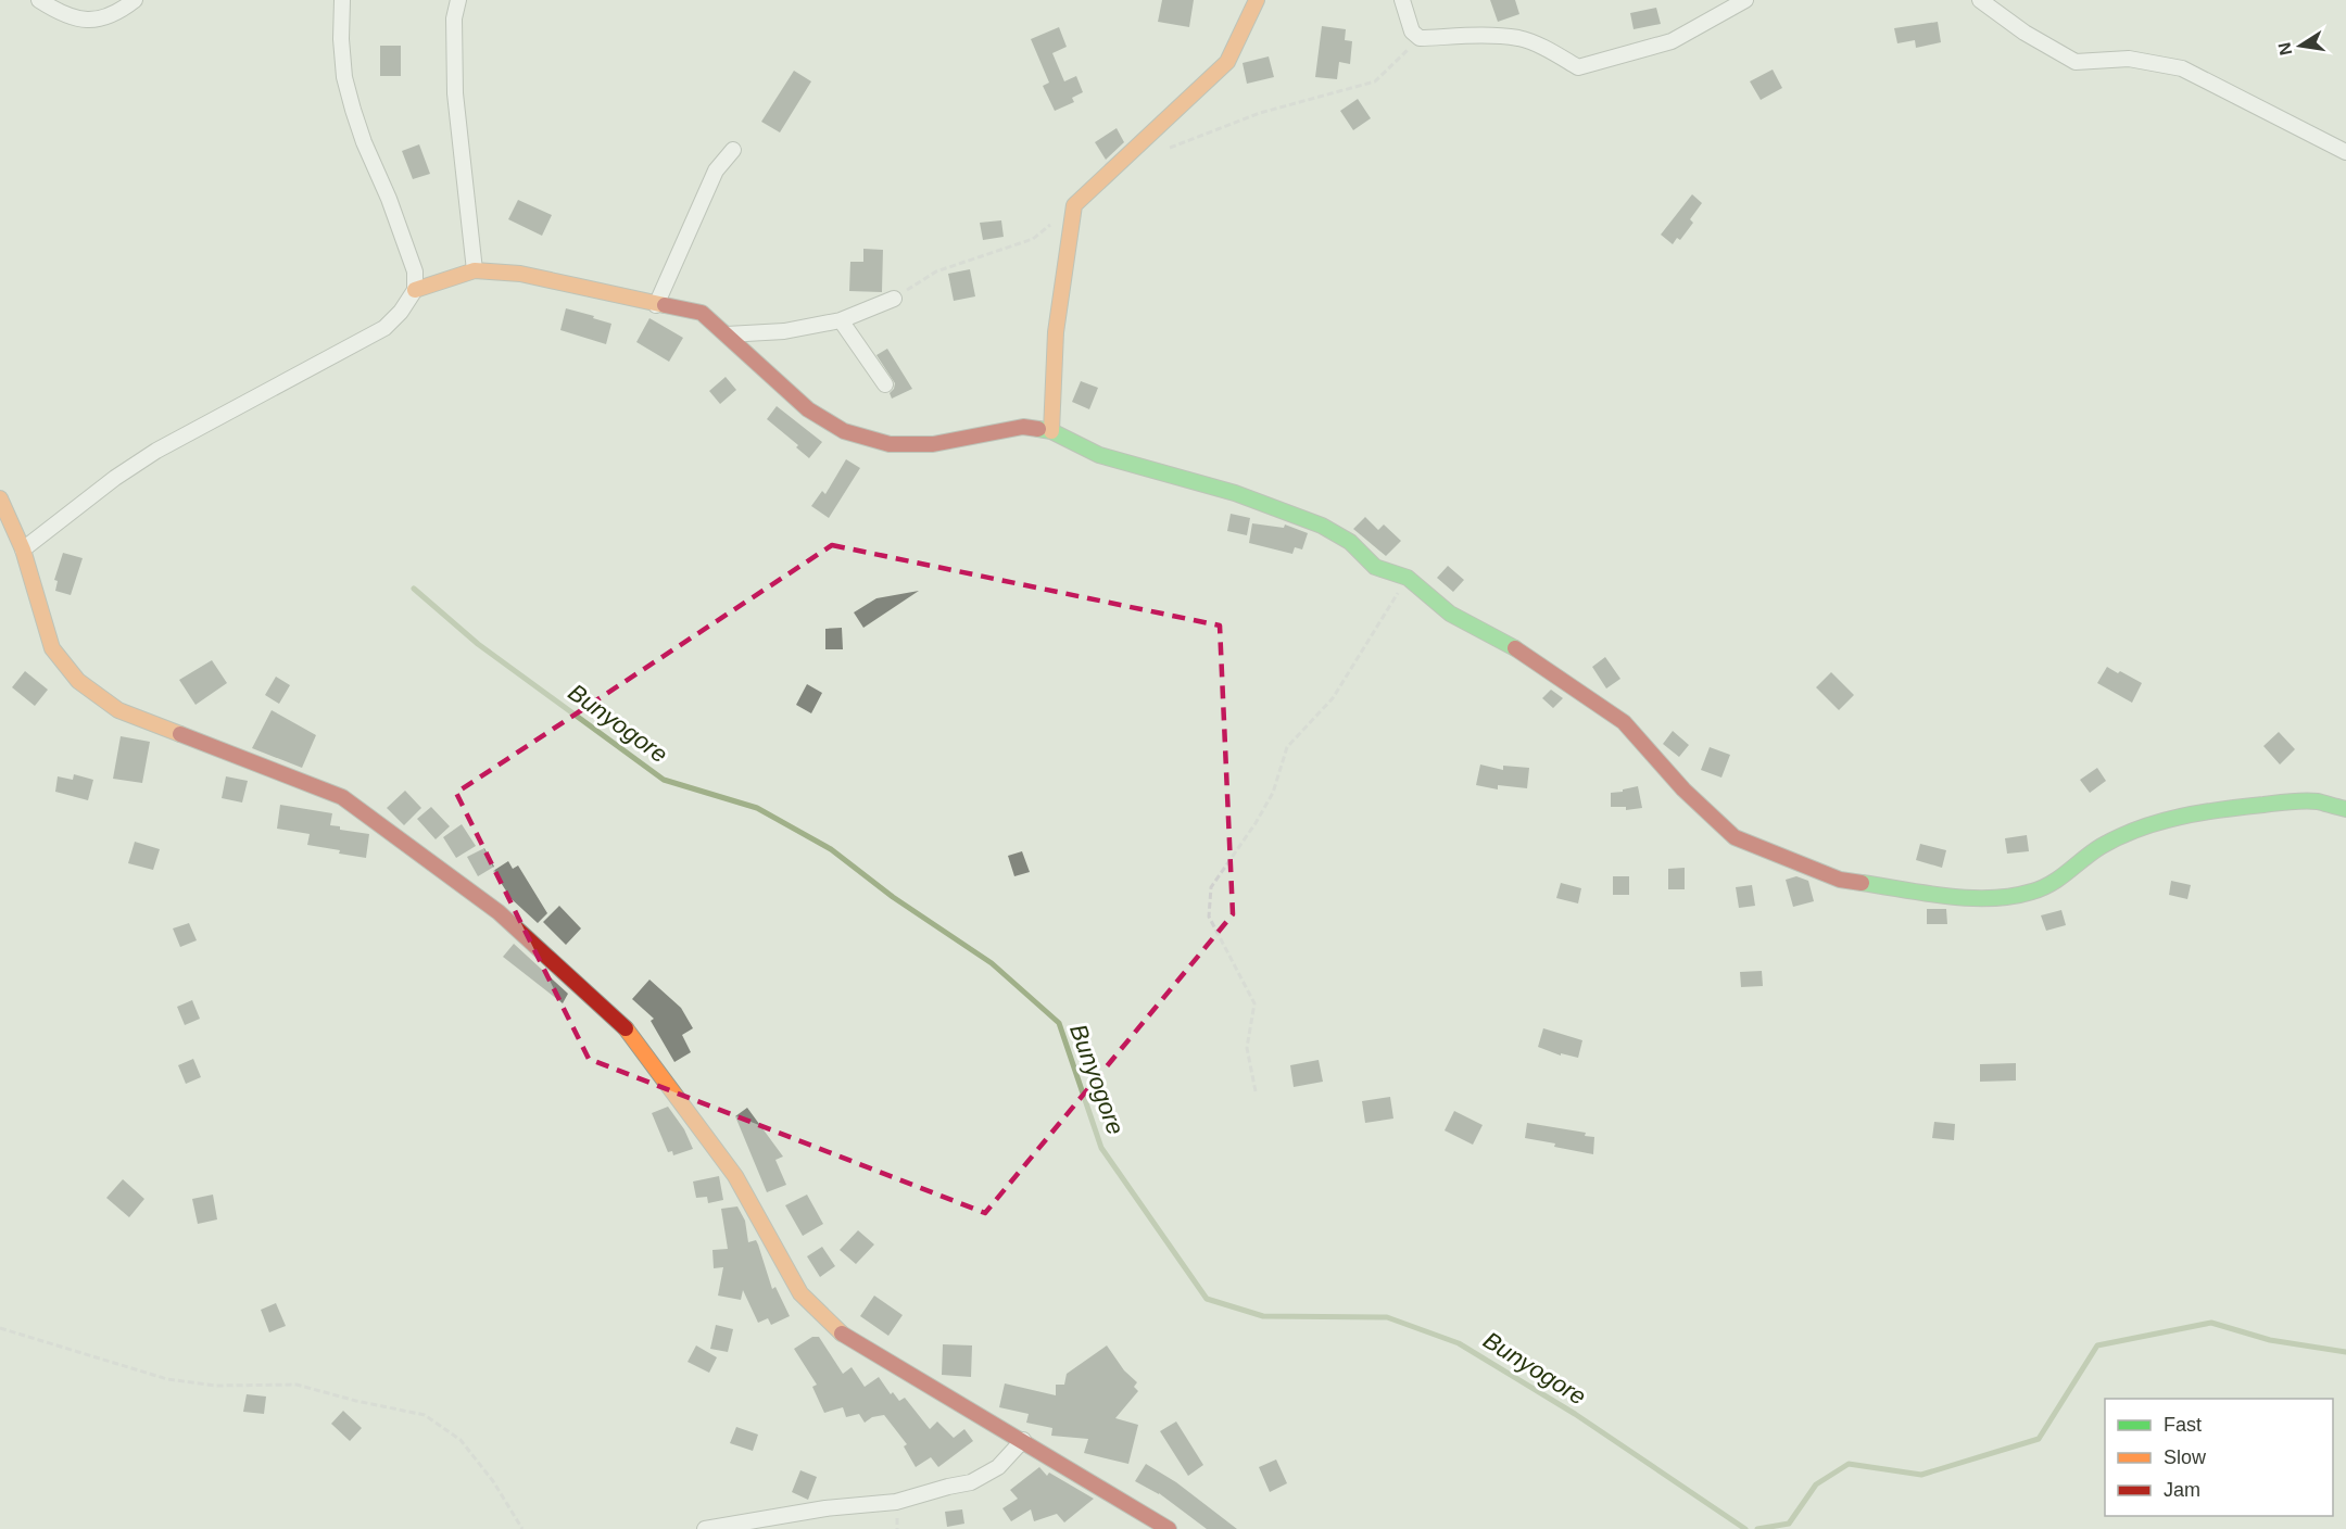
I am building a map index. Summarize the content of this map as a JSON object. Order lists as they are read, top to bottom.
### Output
{
  "water": ["Bunyogore"],
  "legend": ["Fast", "Slow", "Jam"],
  "north": "left"
}
